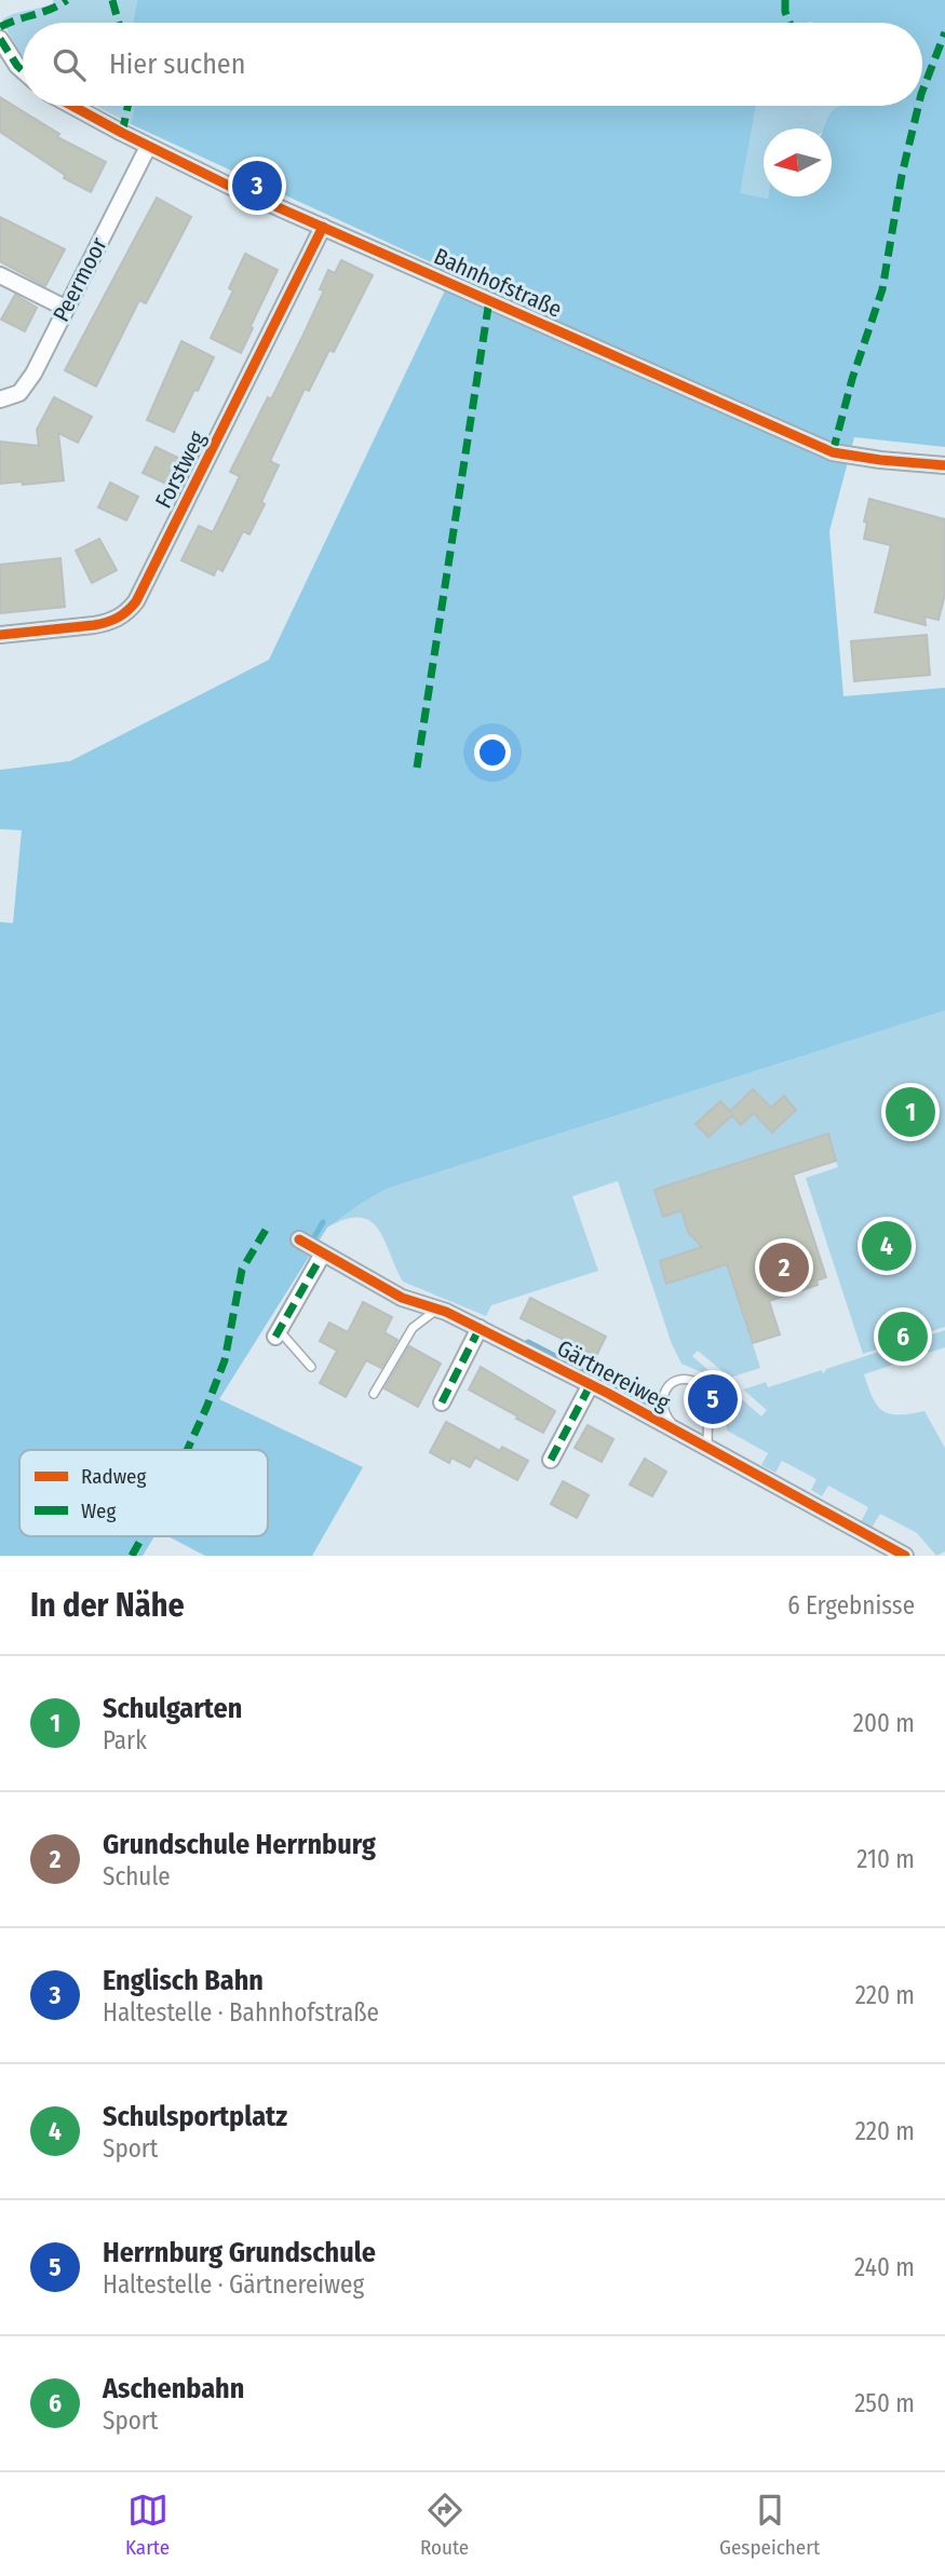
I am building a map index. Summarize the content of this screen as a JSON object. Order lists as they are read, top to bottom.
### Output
{
  "streets": {
    "street": [
      "Peermoor",
      "Bahnhofstraße",
      "Forstweg",
      "Gärtnereiweg"
    ]
  },
  "crossings": [
    ["Peermoor", "Bahnhofstraße"],
    ["Bahnhofstraße", "Forstweg"]
  ],
  "legend": ["Radweg", "Weg"],
  "north": "left",
  "page": {
    "search": "Hier suchen",
    "pins": [
      "3",
      "1",
      "4",
      "2",
      "6",
      "5"
    ],
    "heading": ["In der Nähe", "6 Ergebnisse"],
    "list": [
      {
        "mark": "1",
        "name": "Schulgarten",
        "note": "Park",
        "value": "200 m"
      },
      {
        "mark": "2",
        "name": "Grundschule Herrnburg",
        "note": "Schule",
        "value": "210 m"
      },
      {
        "mark": "3",
        "name": "Englisch Bahn",
        "note": "Haltestelle · Bahnhofstraße",
        "value": "220 m"
      },
      {
        "mark": "4",
        "name": "Schulsportplatz",
        "note": "Sport",
        "value": "220 m"
      },
      {
        "mark": "5",
        "name": "Herrnburg Grundschule",
        "note": "Haltestelle · Gärtnereiweg",
        "value": "240 m"
      },
      {
        "mark": "6",
        "name": "Aschenbahn",
        "note": "Sport",
        "value": "250 m"
      }
    ],
    "nav": ["Karte", "Route", "Gespeichert"]
  }
}
